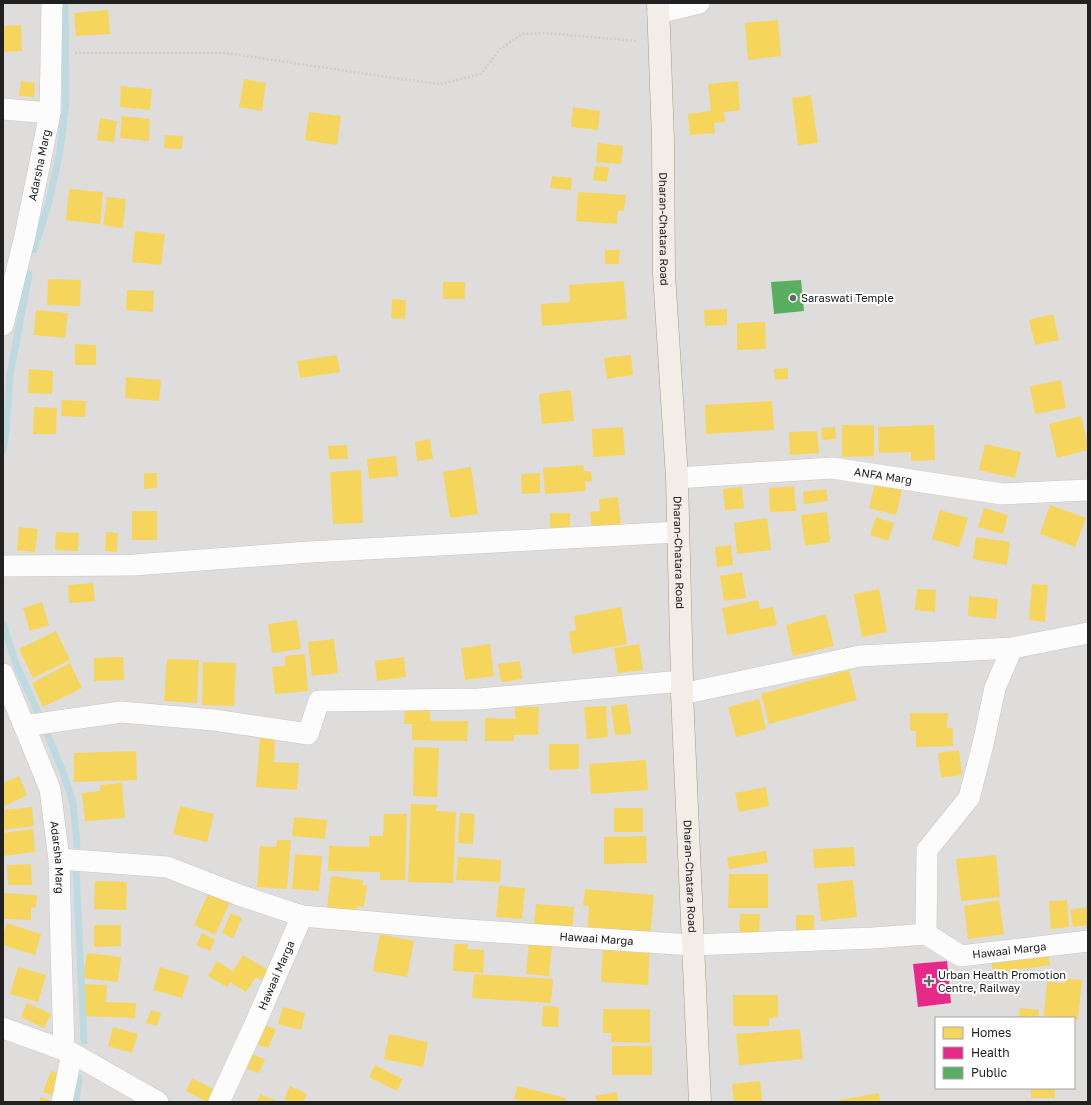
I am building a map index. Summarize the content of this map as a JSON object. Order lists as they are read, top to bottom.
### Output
{
  "streets": {
    "main road": ["Dharan-Chatara Road"],
    "street": ["Adarsha Marg", "ANFA Marg", "Hawaai Marga"]
  },
  "crossings": [
    ["Dharan-Chatara Road", "ANFA Marg"],
    ["Dharan-Chatara Road", "Hawaai Marga"]
  ],
  "places": {
    "other": ["Saraswati Temple"],
    "health": ["Urban Health Promotion Centre, Railway"]
  },
  "legend": ["Homes", "Health", "Public"]
}
